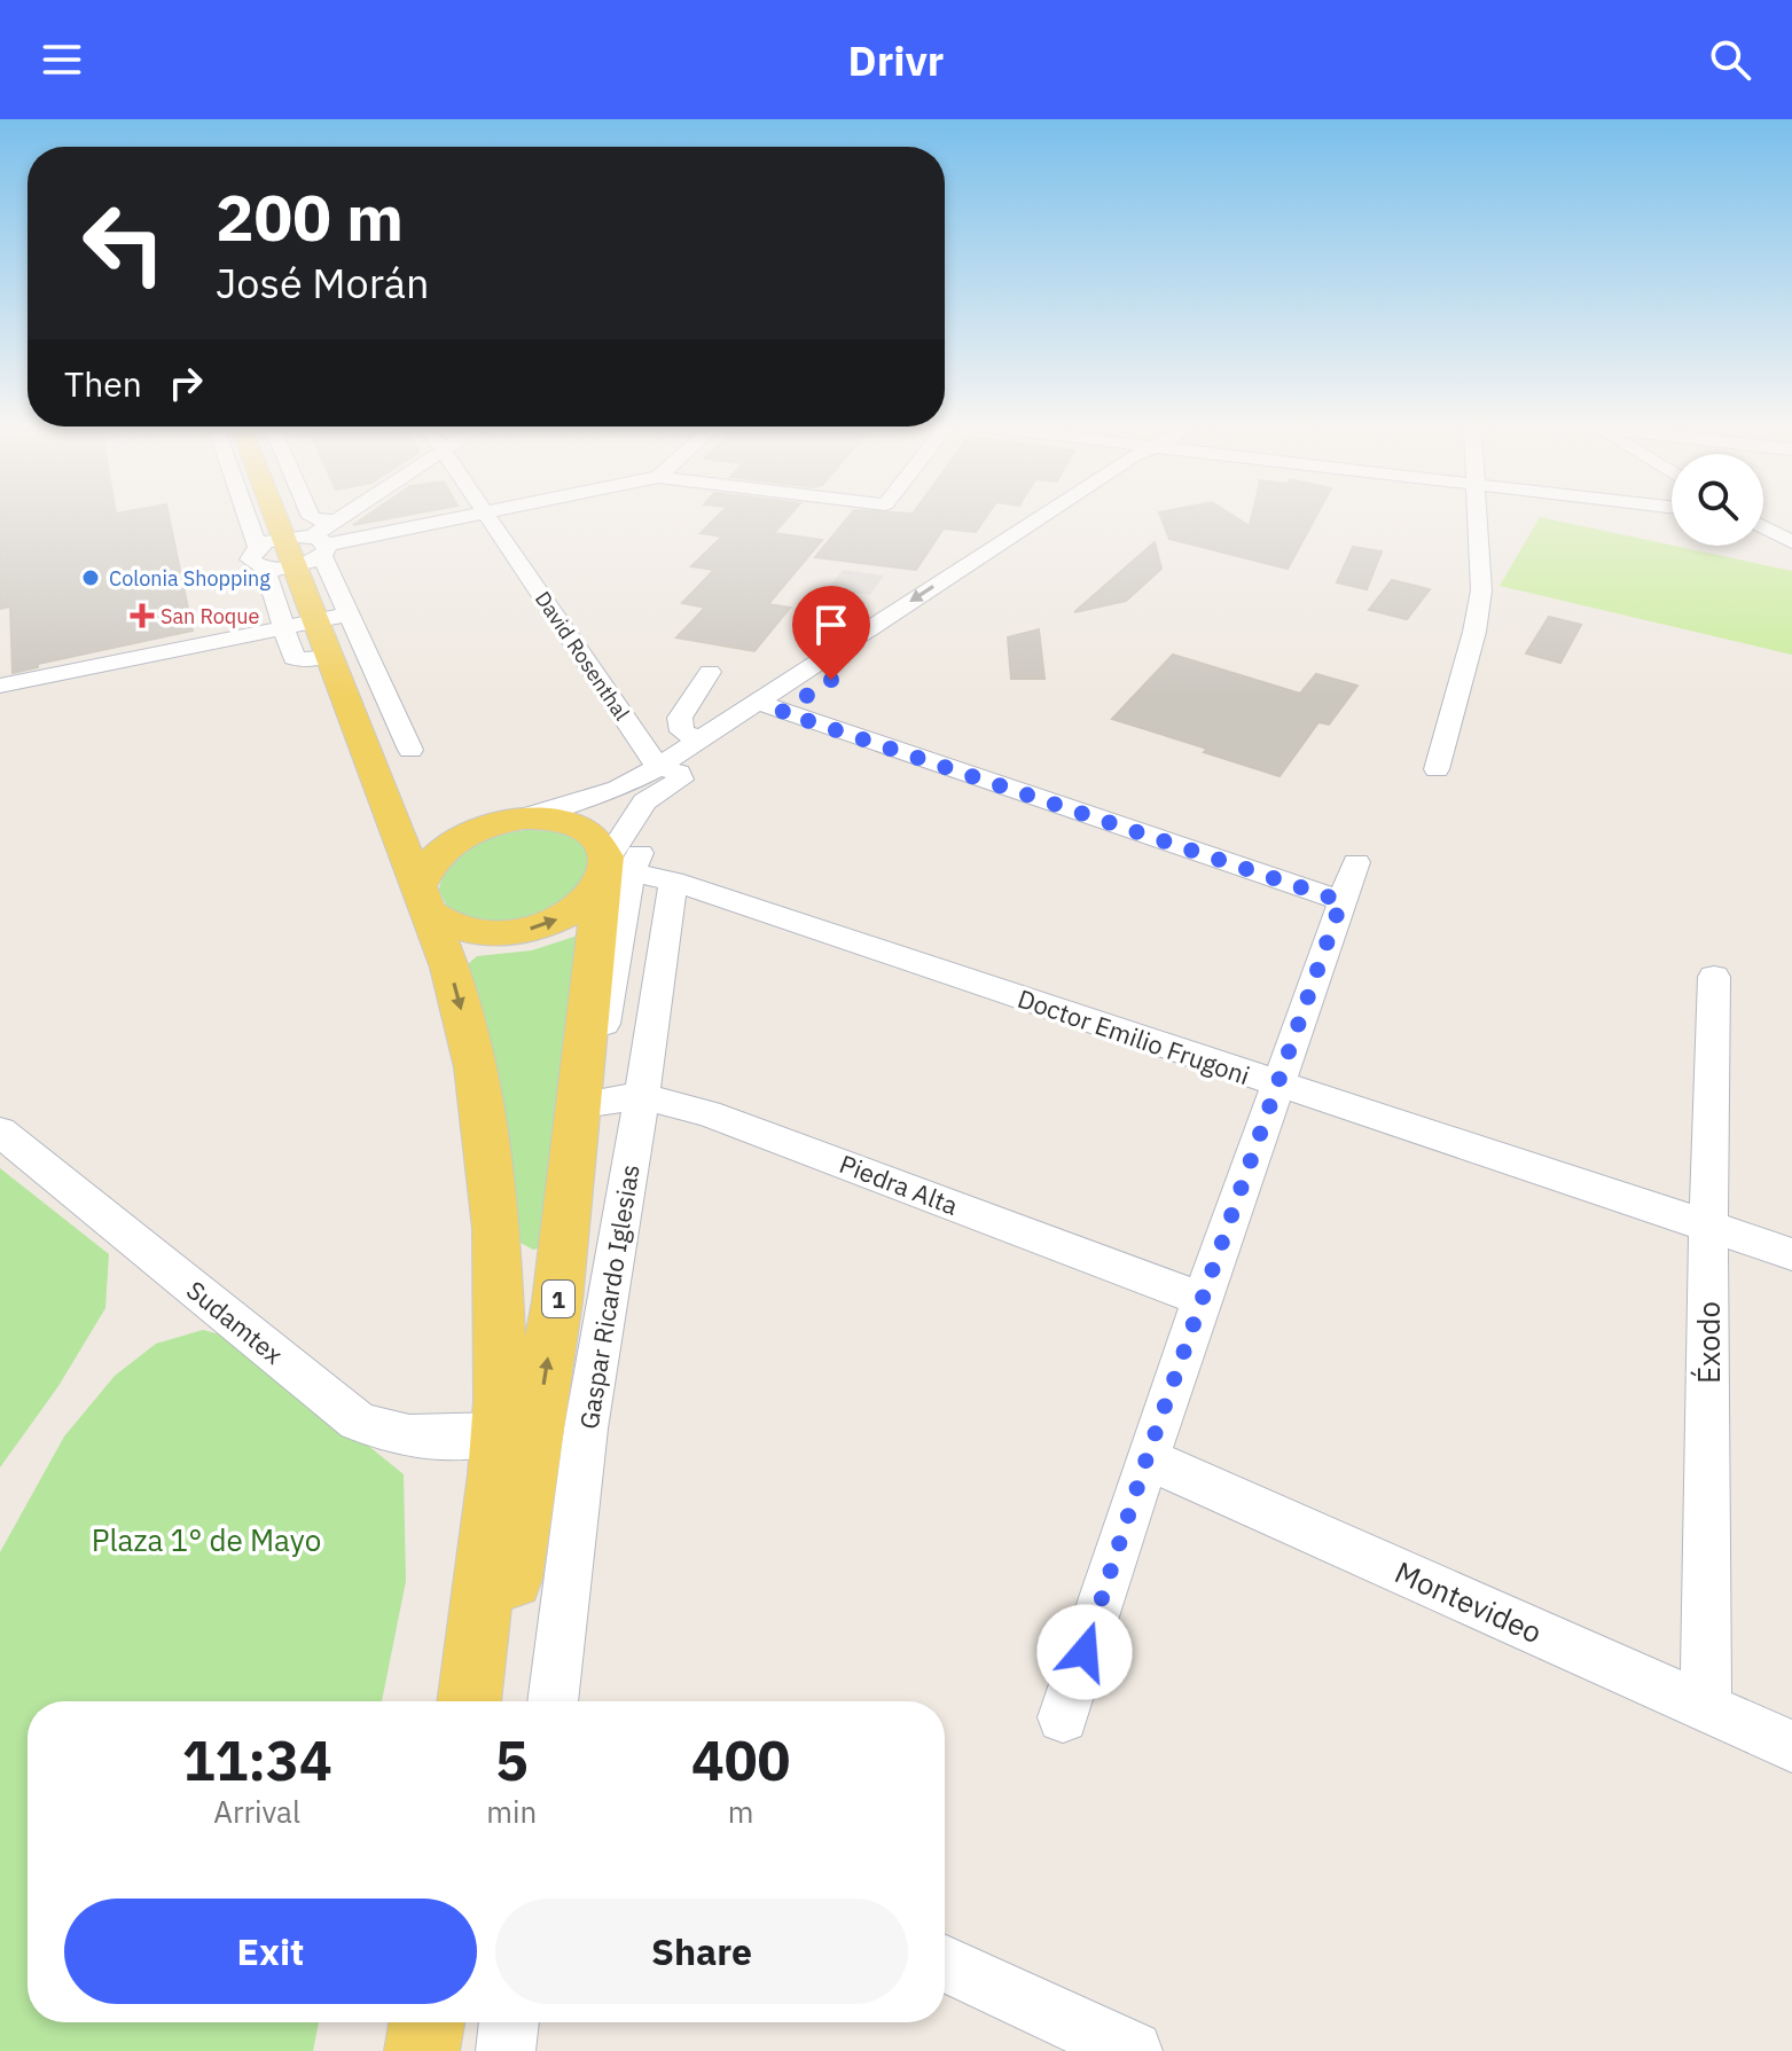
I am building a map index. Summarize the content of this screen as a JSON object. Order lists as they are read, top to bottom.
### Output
{
  "streets": {
    "main road": ["1"],
    "street": [
      "David Rosenthal",
      "Doctor Emilio Frugoni",
      "Piedra Alta",
      "Gaspar Ricardo Iglesias",
      "Sudamtex",
      "Éxodo",
      "Montevideo"
    ]
  },
  "crossings": [
    ["Doctor Emilio Frugoni", "Gaspar Ricardo Iglesias"],
    ["Doctor Emilio Frugoni", "1"],
    ["Doctor Emilio Frugoni", "Éxodo"],
    ["Piedra Alta", "Gaspar Ricardo Iglesias"],
    ["Gaspar Ricardo Iglesias", "Sudamtex"],
    ["1", "Sudamtex"],
    ["Éxodo", "Montevideo"]
  ],
  "parks": ["Plaza 1° de Mayo"],
  "places": {
    "other": ["Colonia Shopping"],
    "health": ["San Roque"]
  },
  "page": {
    "header": "Drivr",
    "turn": ["200 m", "José Morán"],
    "then": "Then",
    "eta": [
      "11:34",
      "Arrival",
      "5",
      "min",
      "400",
      "m"
    ],
    "buttons": ["Exit", "Share"]
  }
}
